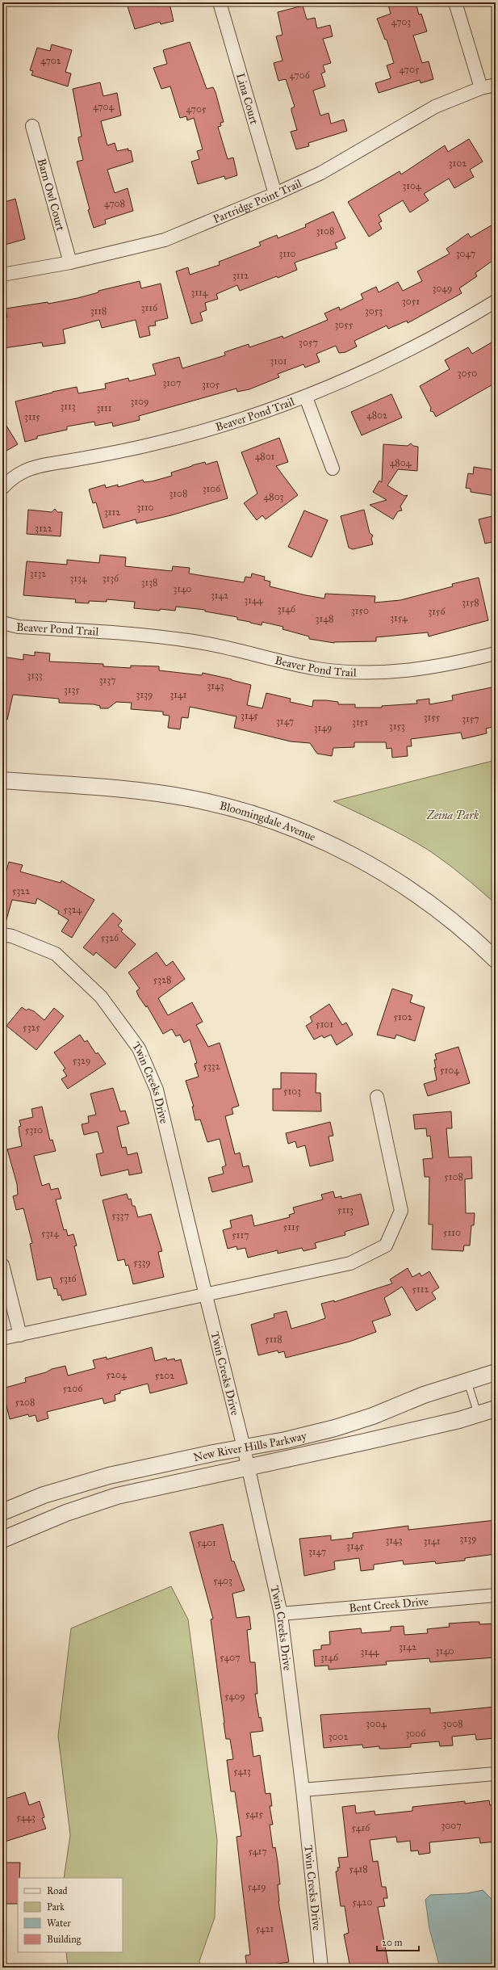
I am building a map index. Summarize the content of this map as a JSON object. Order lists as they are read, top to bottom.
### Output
{
  "streets": {
    "street": [
      "Lina Court",
      "Barn Owl Court",
      "Partridge Point Trail",
      "Beaver Pond Trail",
      "Bloomingdale Avenue",
      "Twin Creeks Drive",
      "New River Hills Parkway",
      "Bent Creek Drive"
    ]
  },
  "crossings": [
    ["Lina Court", "Partridge Point Trail"],
    ["Barn Owl Court", "Partridge Point Trail"],
    ["Twin Creeks Drive", "New River Hills Parkway"],
    ["Twin Creeks Drive", "Bent Creek Drive"]
  ],
  "parks": ["Zeina Park"],
  "house_numbers": [
    "4703",
    "4702",
    "4705",
    "4706",
    "4704",
    "4705",
    "3102",
    "3104",
    "4708",
    "3108",
    "3110",
    "3047",
    "3112",
    "3049",
    "3114",
    "3051",
    "3116",
    "3118",
    "3053",
    "3055",
    "3057",
    "3101",
    "3050",
    "3107",
    "3105",
    "3109",
    "3113",
    "3111",
    "4802",
    "3115",
    "4801",
    "4804",
    "3106",
    "3108",
    "4803",
    "3110",
    "3112",
    "3122",
    "3132",
    "3134",
    "3136",
    "3138",
    "3140",
    "3142",
    "3144",
    "3158",
    "3146",
    "3150",
    "3156",
    "3154",
    "3148",
    "3133",
    "3137",
    "3143",
    "3135",
    "3139",
    "3141",
    "3145",
    "3155",
    "3157",
    "3147",
    "3151",
    "3153",
    "3149",
    "5322",
    "5324",
    "5326",
    "5328",
    "5102",
    "5101",
    "5325",
    "5329",
    "5332",
    "5104",
    "5103",
    "5310",
    "5108",
    "5113",
    "5337",
    "5115",
    "5110",
    "5314",
    "5117",
    "5339",
    "5316",
    "5112",
    "5118",
    "5204",
    "5202",
    "5206",
    "5208",
    "3139",
    "3143",
    "3141",
    "5401",
    "3145",
    "3147",
    "5403",
    "3142",
    "3140",
    "3144",
    "5407",
    "3146",
    "5409",
    "3004",
    "3008",
    "3006",
    "3002",
    "5413",
    "5415",
    "5443",
    "3007",
    "5416",
    "5417",
    "5418",
    "5419",
    "5420",
    "5421"
  ],
  "legend": [
    "Road",
    "Park",
    "Water",
    "Building"
  ],
  "scale_bar": "20 m"
}
